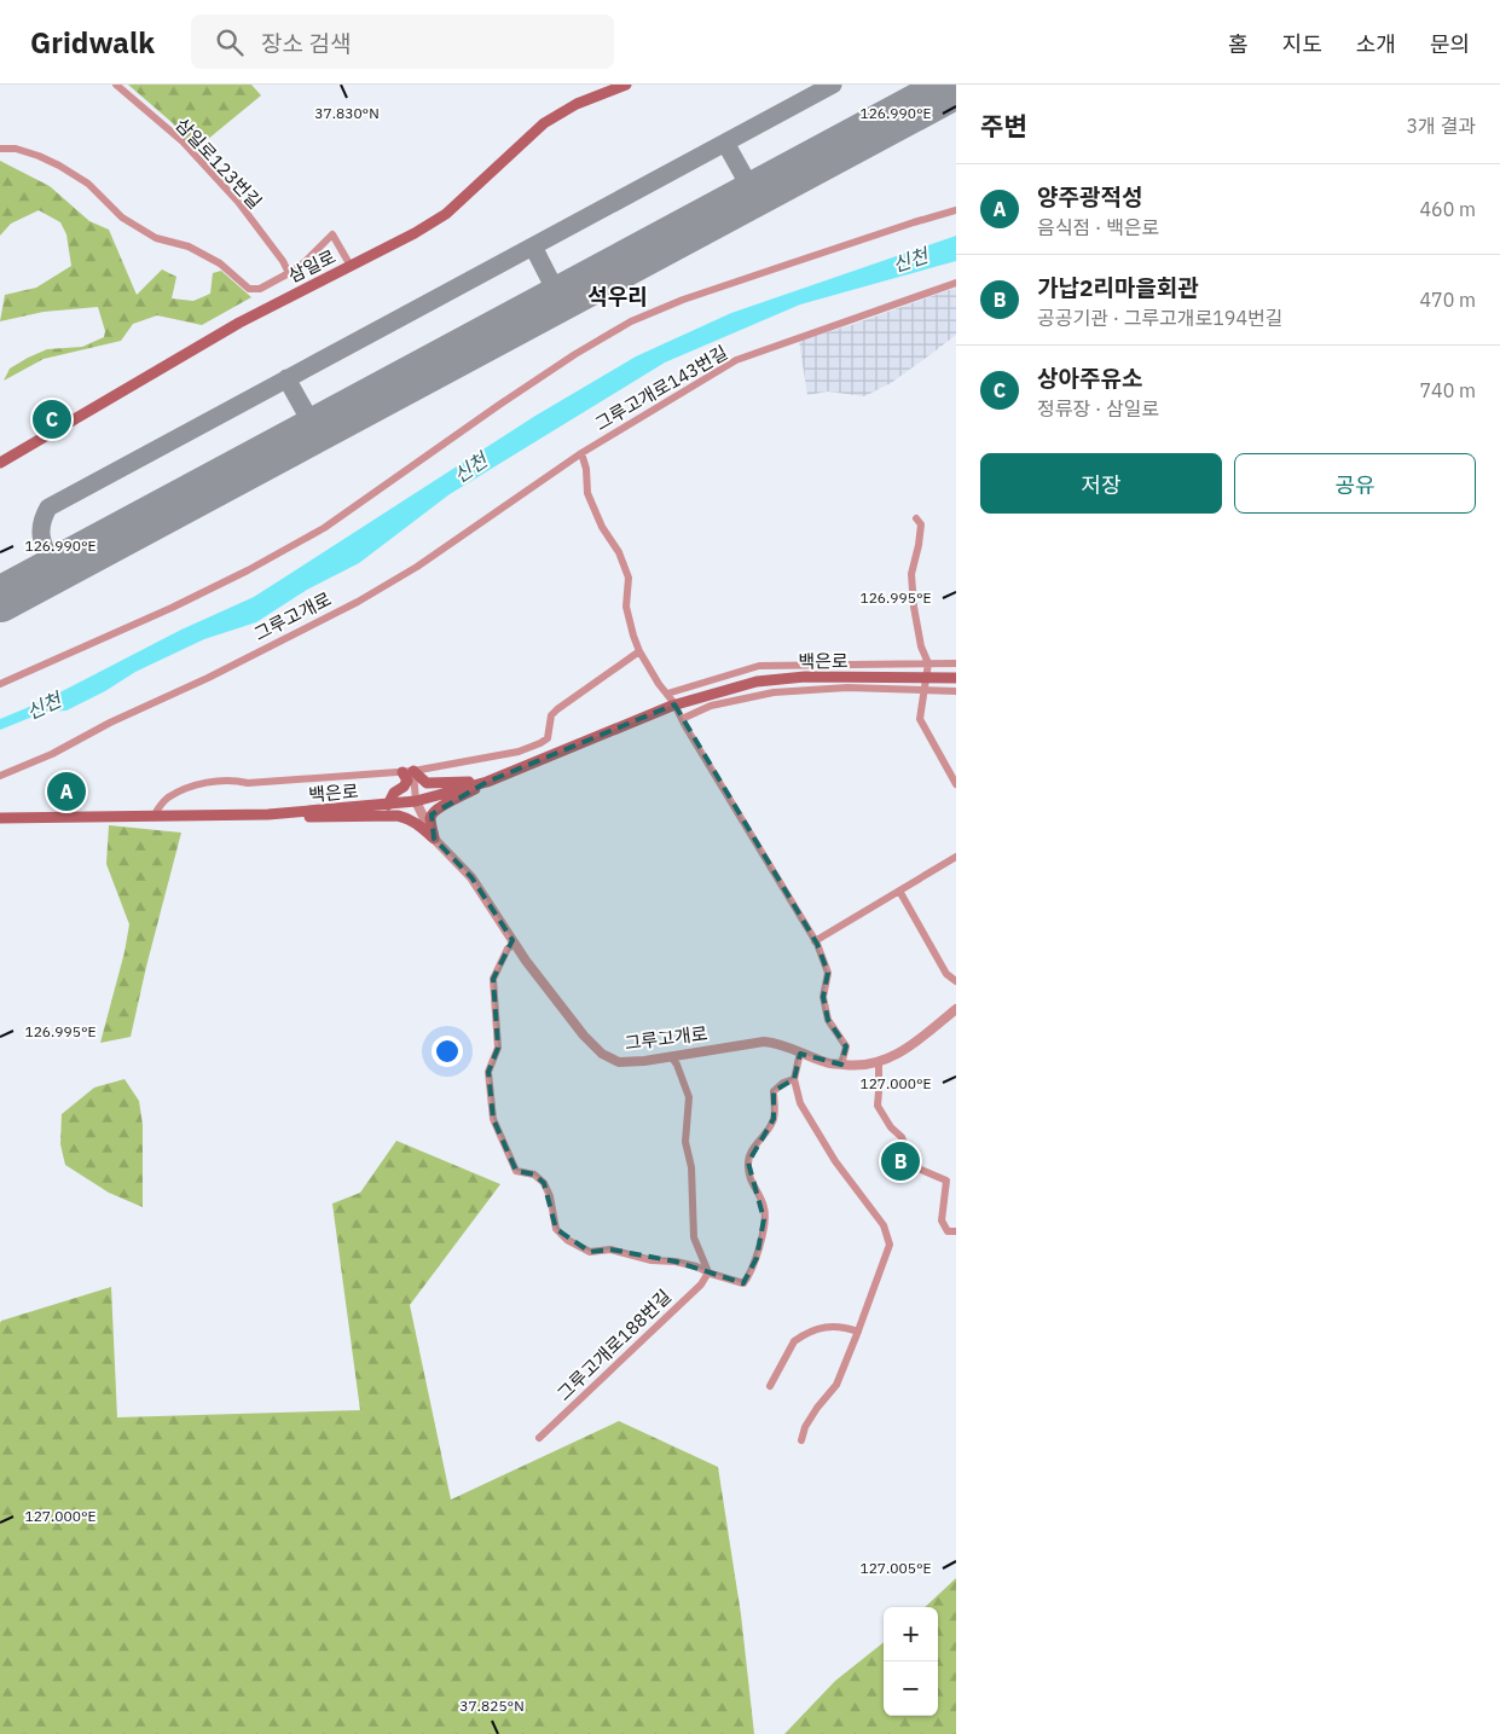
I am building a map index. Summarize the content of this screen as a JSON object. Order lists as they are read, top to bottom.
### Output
{
  "streets": {
    "main road": ["삼일로", "백은로"],
    "street": [
      "삼일로123번길",
      "그루고개로143번길",
      "그루고개로",
      "그루고개로188번길"
    ]
  },
  "crossings": [
    ["그루고개로143번길", "그루고개로"],
    ["그루고개로", "백은로"],
    ["그루고개로", "그루고개로188번길"]
  ],
  "districts": ["석우리"],
  "water": ["신천"],
  "page": {
    "header": "Gridwalk",
    "search": "장소 검색",
    "nav": [
      "홈",
      "지도",
      "소개",
      "문의"
    ],
    "heading": ["주변", "3개 결과"],
    "list": [
      {
        "mark": "A",
        "name": "양주광적성",
        "note": "음식점 · 백은로",
        "value": "460 m"
      },
      {
        "mark": "B",
        "name": "가납2리마을회관",
        "note": "공공기관 · 그루고개로194번길",
        "value": "470 m"
      },
      {
        "mark": "C",
        "name": "상아주유소",
        "note": "정류장 · 삼일로",
        "value": "740 m"
      }
    ],
    "pins": ["C", "A", "B"],
    "buttons": ["저장", "공유"],
    "map_buttons": ["+", "−"]
  },
  "coordinates": [
    "126.990°E",
    "37.830°N",
    "126.995°E",
    "127.000°E",
    "127.005°E",
    "37.825°N"
  ]
}
